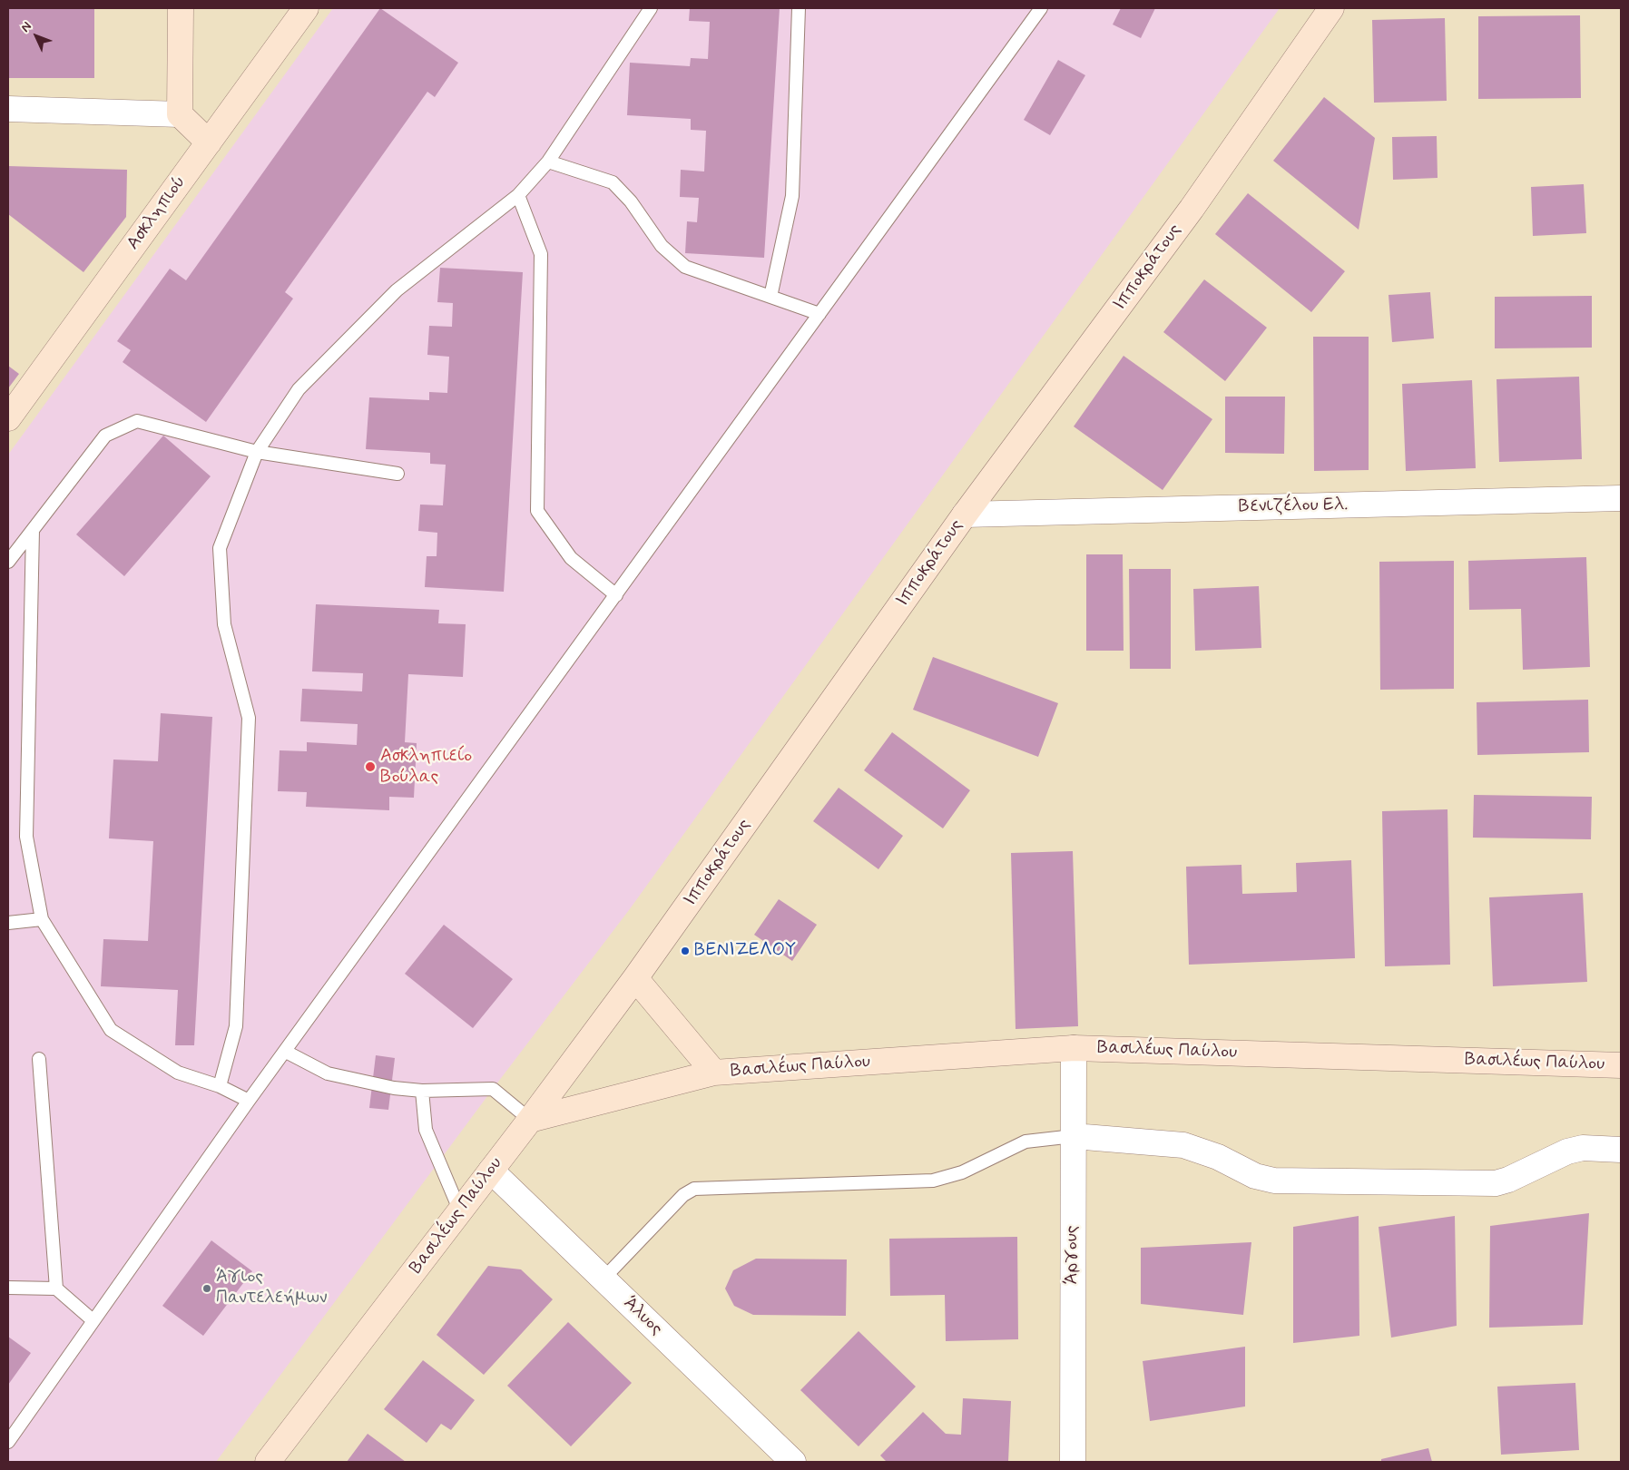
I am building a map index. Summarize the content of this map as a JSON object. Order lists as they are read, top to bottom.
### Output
{
  "streets": {
    "street": [
      "Ασκληπιού",
      "Ιπποκράτους",
      "Βενιζέλου Ελ.",
      "Βασιλέως Παύλου",
      "Άργους",
      "Άλυος"
    ]
  },
  "crossings": [
    ["Ιπποκράτους", "Βενιζέλου Ελ."],
    ["Ιπποκράτους", "Βασιλέως Παύλου"],
    ["Βασιλέως Παύλου", "Άργους"],
    ["Βασιλέως Παύλου", "Άλυος"]
  ],
  "places": ["Ασκληπιείο Βούλας", "ΒΕΝΙΖΕΛΟΥ", "Άγιος Παντελεήμων"],
  "north": "top left"
}
